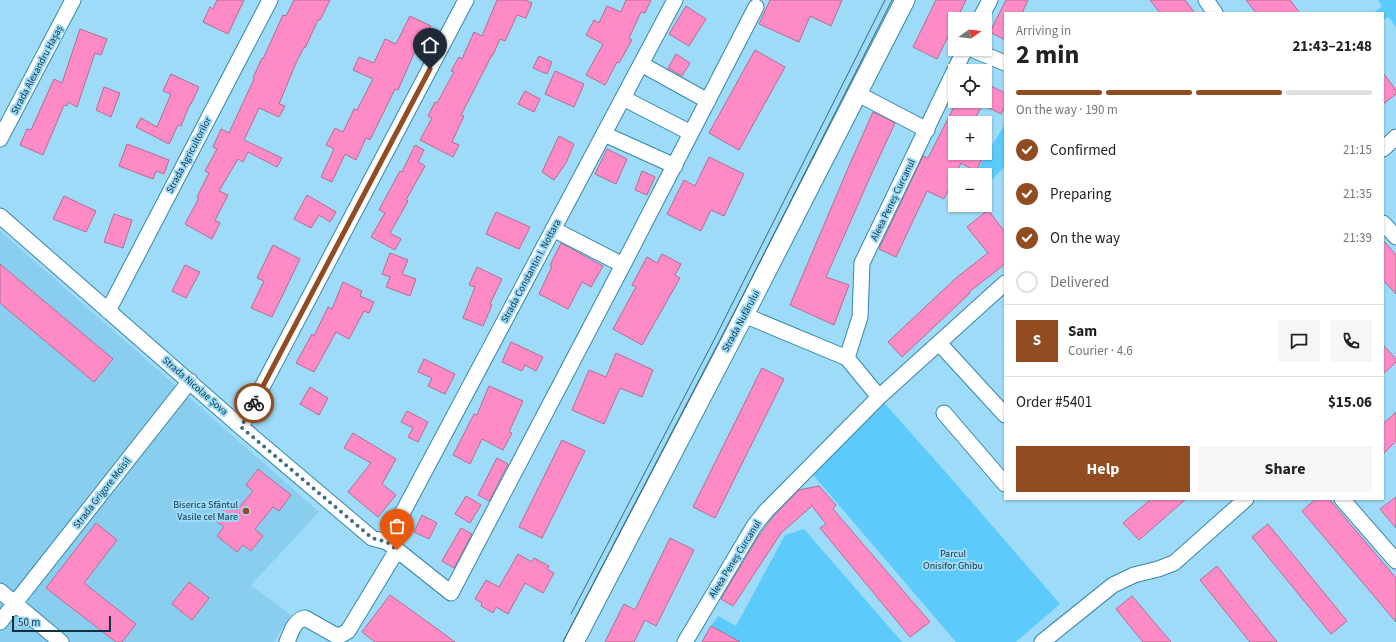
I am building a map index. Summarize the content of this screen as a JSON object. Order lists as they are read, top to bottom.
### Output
{
  "streets": {
    "main road": ["Strada Nufărului"],
    "street": [
      "Strada Alexandru Hașaș",
      "Strada Agricultorilor",
      "Aleea Peneș Curcanul",
      "Strada Constantin I. Nottara",
      "Strada Nicolae Șova",
      "Strada Grigore Moisil"
    ]
  },
  "crossings": [
    ["Strada Agricultorilor", "Strada Nicolae Șova"],
    ["Strada Constantin I. Nottara", "Strada Nicolae Șova"],
    ["Strada Nicolae Șova", "Strada Grigore Moisil"]
  ],
  "parks": ["Parcul Onisifor Ghibu"],
  "places": ["Biserica Sfântul Vasile cel Mare"],
  "scale_bar": "50 m",
  "north": "right",
  "page": {
    "map_buttons": ["+", "−"],
    "heading": ["2 min", "Arriving in", "21:43–21:48"],
    "panel": [
      "Sam",
      "Courier · 4.6",
      "Order #5401",
      "$15.06"
    ],
    "bar": "On the way · 190 m",
    "list": [
      ["Confirmed", "21:15"],
      ["Preparing", "21:35"],
      ["On the way", "21:39"],
      "Delivered"
    ],
    "round": "S",
    "buttons": ["Help", "Share"],
    "scale": "50 m"
  }
}
